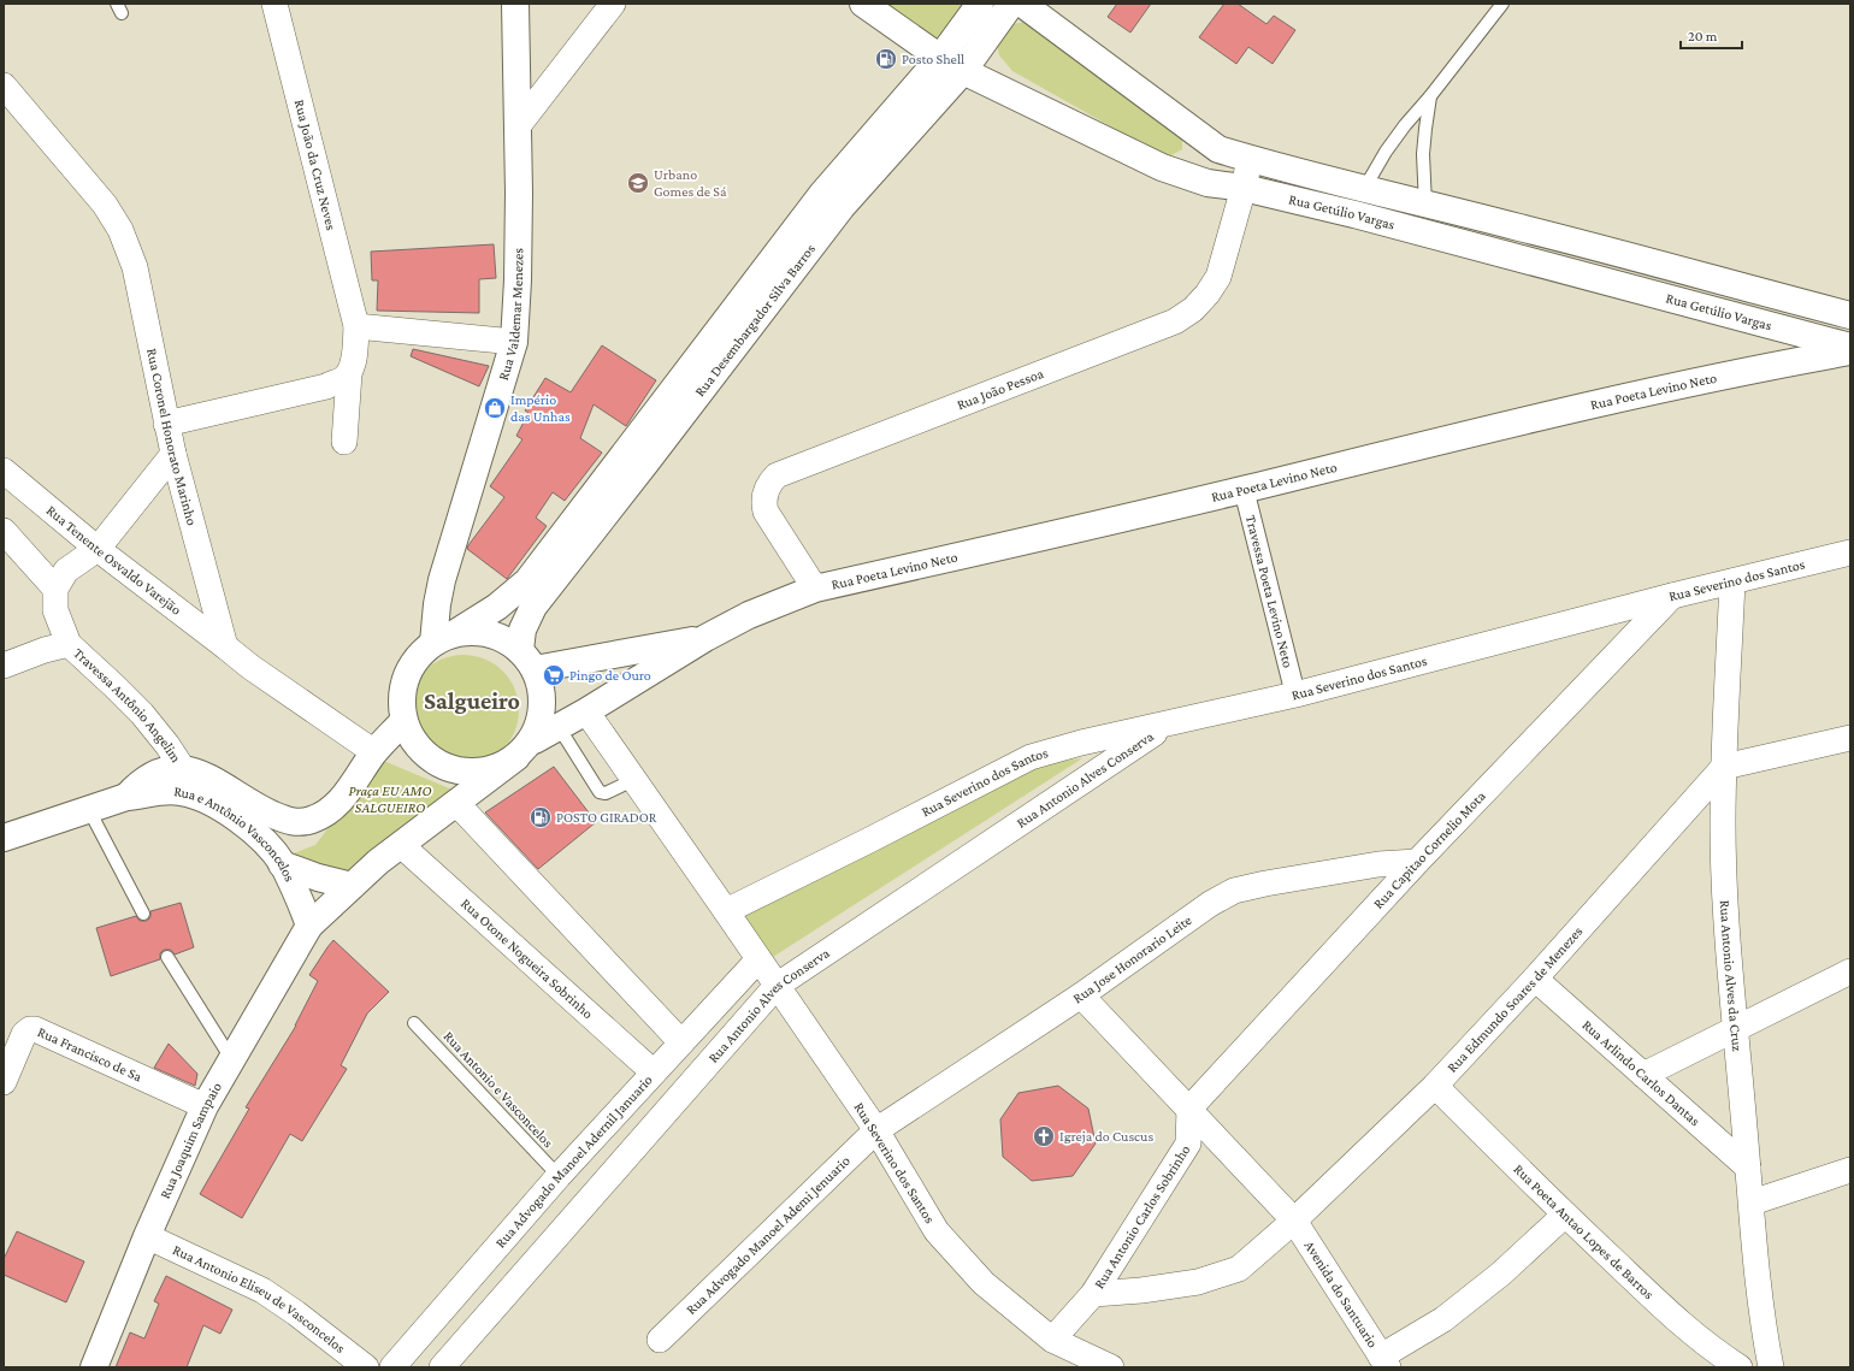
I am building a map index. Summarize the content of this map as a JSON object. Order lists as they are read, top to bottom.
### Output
{
  "streets": {
    "main road": [
      "Rua Getúlio Vargas",
      "Rua Valdemar Menezes",
      "Rua Desembargador Silva Barros",
      "Rua Poeta Levino Neto",
      "Rua e Antônio Vasconcelos",
      "Rua Joaquim Sampaio"
    ],
    "street": [
      "Rua João da Cruz Neves",
      "Rua João Pessoa",
      "Rua Coronel Honorato Marinho",
      "Rua Tenente Osvaldo Varejão",
      "Rua Severino dos Santos",
      "Travessa Poeta Levino Neto",
      "Travessa Antônio Angelim",
      "Rua Antonio Alves Conserva",
      "Rua Capitao Cornelio Mota",
      "Rua Otone Nogueira Sobrinho",
      "Rua Jose Honorario Leite",
      "Rua Antonio Alves da Cruz",
      "Rua Edmundo Soares de Menezes",
      "Rua Francisco de Sa",
      "Rua Arlindo Carlos Dantas",
      "Rua Advogado Manoel Adernil Januario",
      "Rua Antonio Carlos Sobrinho",
      "Rua Poeta Antao Lopes de Barros",
      "Rua Advogado Manoel Ademi Jenuario",
      "Avenida do Santuario",
      "Rua Antonio Eliseu de Vasconcelos"
    ],
    "lane": ["Rua Antonio e Vasconcelos"]
  },
  "crossings": [
    ["Rua Getúlio Vargas", "Rua Desembargador Silva Barros"],
    ["Rua Getúlio Vargas", "Rua João Pessoa"],
    ["Rua Valdemar Menezes", "Rua Desembargador Silva Barros"],
    ["Rua Valdemar Menezes", "Rua Poeta Levino Neto"],
    ["Rua Valdemar Menezes", "Rua Joaquim Sampaio"],
    ["Rua Desembargador Silva Barros", "Rua Poeta Levino Neto"],
    ["Rua Desembargador Silva Barros", "Rua Joaquim Sampaio"],
    ["Rua João Pessoa", "Rua Poeta Levino Neto"],
    ["Rua Poeta Levino Neto", "Travessa Poeta Levino Neto"],
    ["Rua Poeta Levino Neto", "Rua Joaquim Sampaio"],
    ["Rua Coronel Honorato Marinho", "Rua Tenente Osvaldo Varejão"],
    ["Rua Severino dos Santos", "Travessa Poeta Levino Neto"],
    ["Rua Severino dos Santos", "Rua Antonio Alves Conserva"],
    ["Rua Severino dos Santos", "Rua Capitao Cornelio Mota"],
    ["Rua Severino dos Santos", "Rua Jose Honorario Leite"],
    ["Rua Severino dos Santos", "Rua Antonio Alves da Cruz"],
    ["Rua Severino dos Santos", "Rua Advogado Manoel Adernil Januario"],
    ["Rua Severino dos Santos", "Rua Antonio Carlos Sobrinho"],
    ["Rua Severino dos Santos", "Rua Advogado Manoel Ademi Jenuario"],
    ["Rua e Antônio Vasconcelos", "Rua Joaquim Sampaio"],
    ["Rua Capitao Cornelio Mota", "Rua Jose Honorario Leite"],
    ["Rua Capitao Cornelio Mota", "Rua Antonio Carlos Sobrinho"],
    ["Rua Otone Nogueira Sobrinho", "Rua Joaquim Sampaio"],
    ["Rua Otone Nogueira Sobrinho", "Rua Advogado Manoel Adernil Januario"],
    ["Rua Jose Honorario Leite", "Rua Advogado Manoel Ademi Jenuario"],
    ["Rua Antonio Alves da Cruz", "Rua Edmundo Soares de Menezes"],
    ["Rua Antonio Alves da Cruz", "Rua Arlindo Carlos Dantas"],
    ["Rua Edmundo Soares de Menezes", "Rua Arlindo Carlos Dantas"],
    ["Rua Edmundo Soares de Menezes", "Rua Antonio Carlos Sobrinho"],
    ["Rua Edmundo Soares de Menezes", "Rua Poeta Antao Lopes de Barros"],
    ["Rua Edmundo Soares de Menezes", "Avenida do Santuario"],
    ["Rua Francisco de Sa", "Rua Joaquim Sampaio"],
    ["Rua Antonio e Vasconcelos", "Rua Advogado Manoel Adernil Januario"],
    ["Rua Joaquim Sampaio", "Rua Antonio Eliseu de Vasconcelos"],
    ["Rua Antonio Carlos Sobrinho", "Avenida do Santuario"]
  ],
  "districts": ["Salgueiro"],
  "parks": ["Praça EU AMO SALGUEIRO"],
  "places": {
    "fuel station": ["Posto Shell", "POSTO GIRADOR"],
    "school or university": ["Urbano Gomes de Sá"],
    "shop": ["Império das Unhas"],
    "supermarket": ["Pingo de Ouro"],
    "church": ["Igreja do Cuscus"]
  },
  "scale_bar": "20 m"
}
